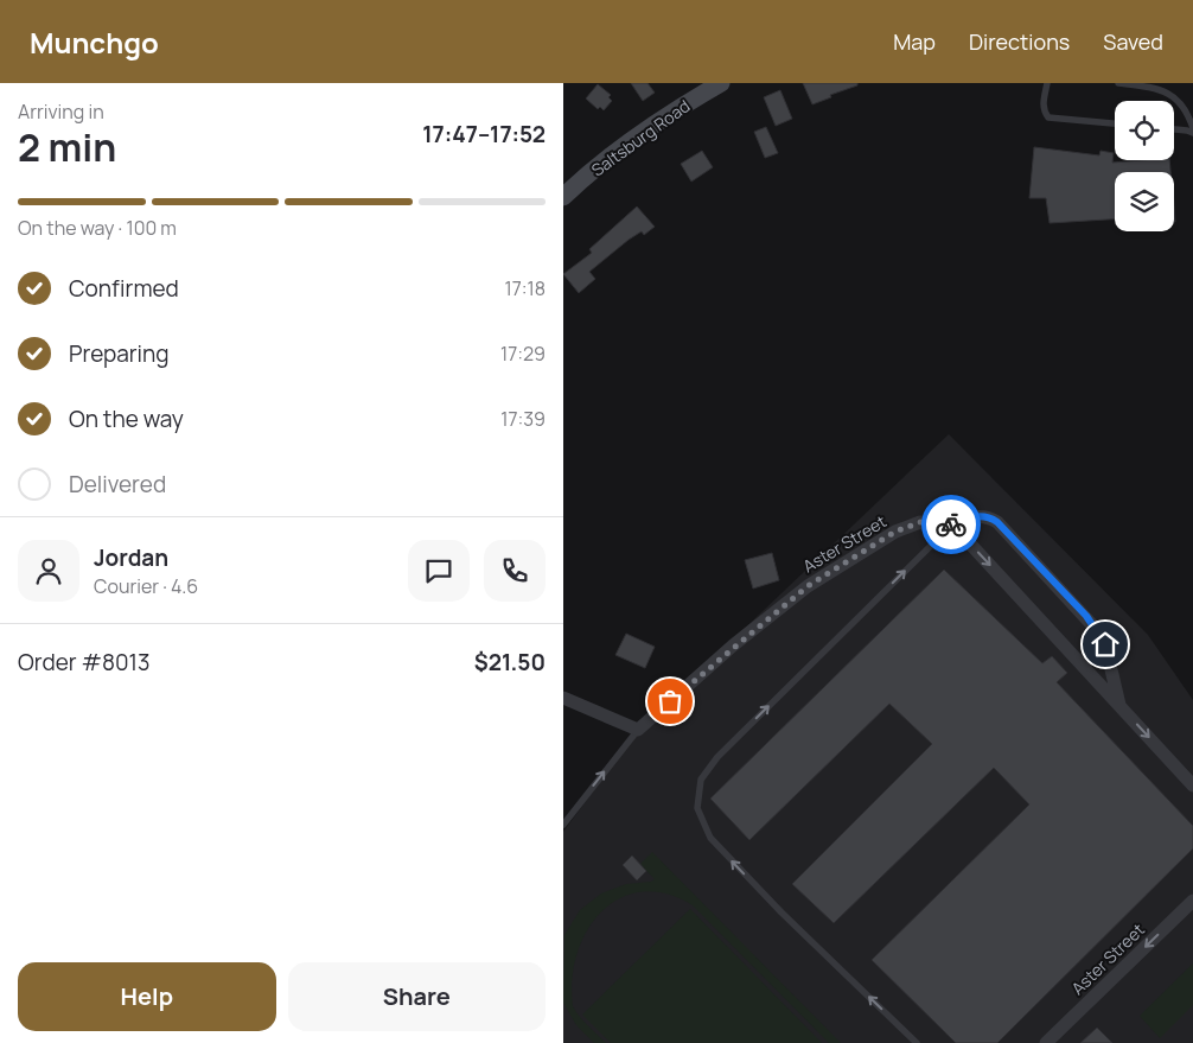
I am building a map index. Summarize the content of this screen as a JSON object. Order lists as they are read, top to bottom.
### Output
{
  "streets": {
    "main road": ["Saltsburg Road"],
    "street": ["Aster Street"]
  },
  "page": {
    "header": "Munchgo",
    "nav": ["Map", "Directions", "Saved"],
    "heading": ["2 min", "Arriving in", "17:47–17:52"],
    "panel": [
      "Jordan",
      "Courier · 4.6",
      "Order #8013",
      "$21.50"
    ],
    "bar": "On the way · 100 m",
    "list": [
      ["Confirmed", "17:18"],
      ["Preparing", "17:29"],
      ["On the way", "17:39"],
      "Delivered"
    ],
    "buttons": ["Help", "Share"]
  }
}
